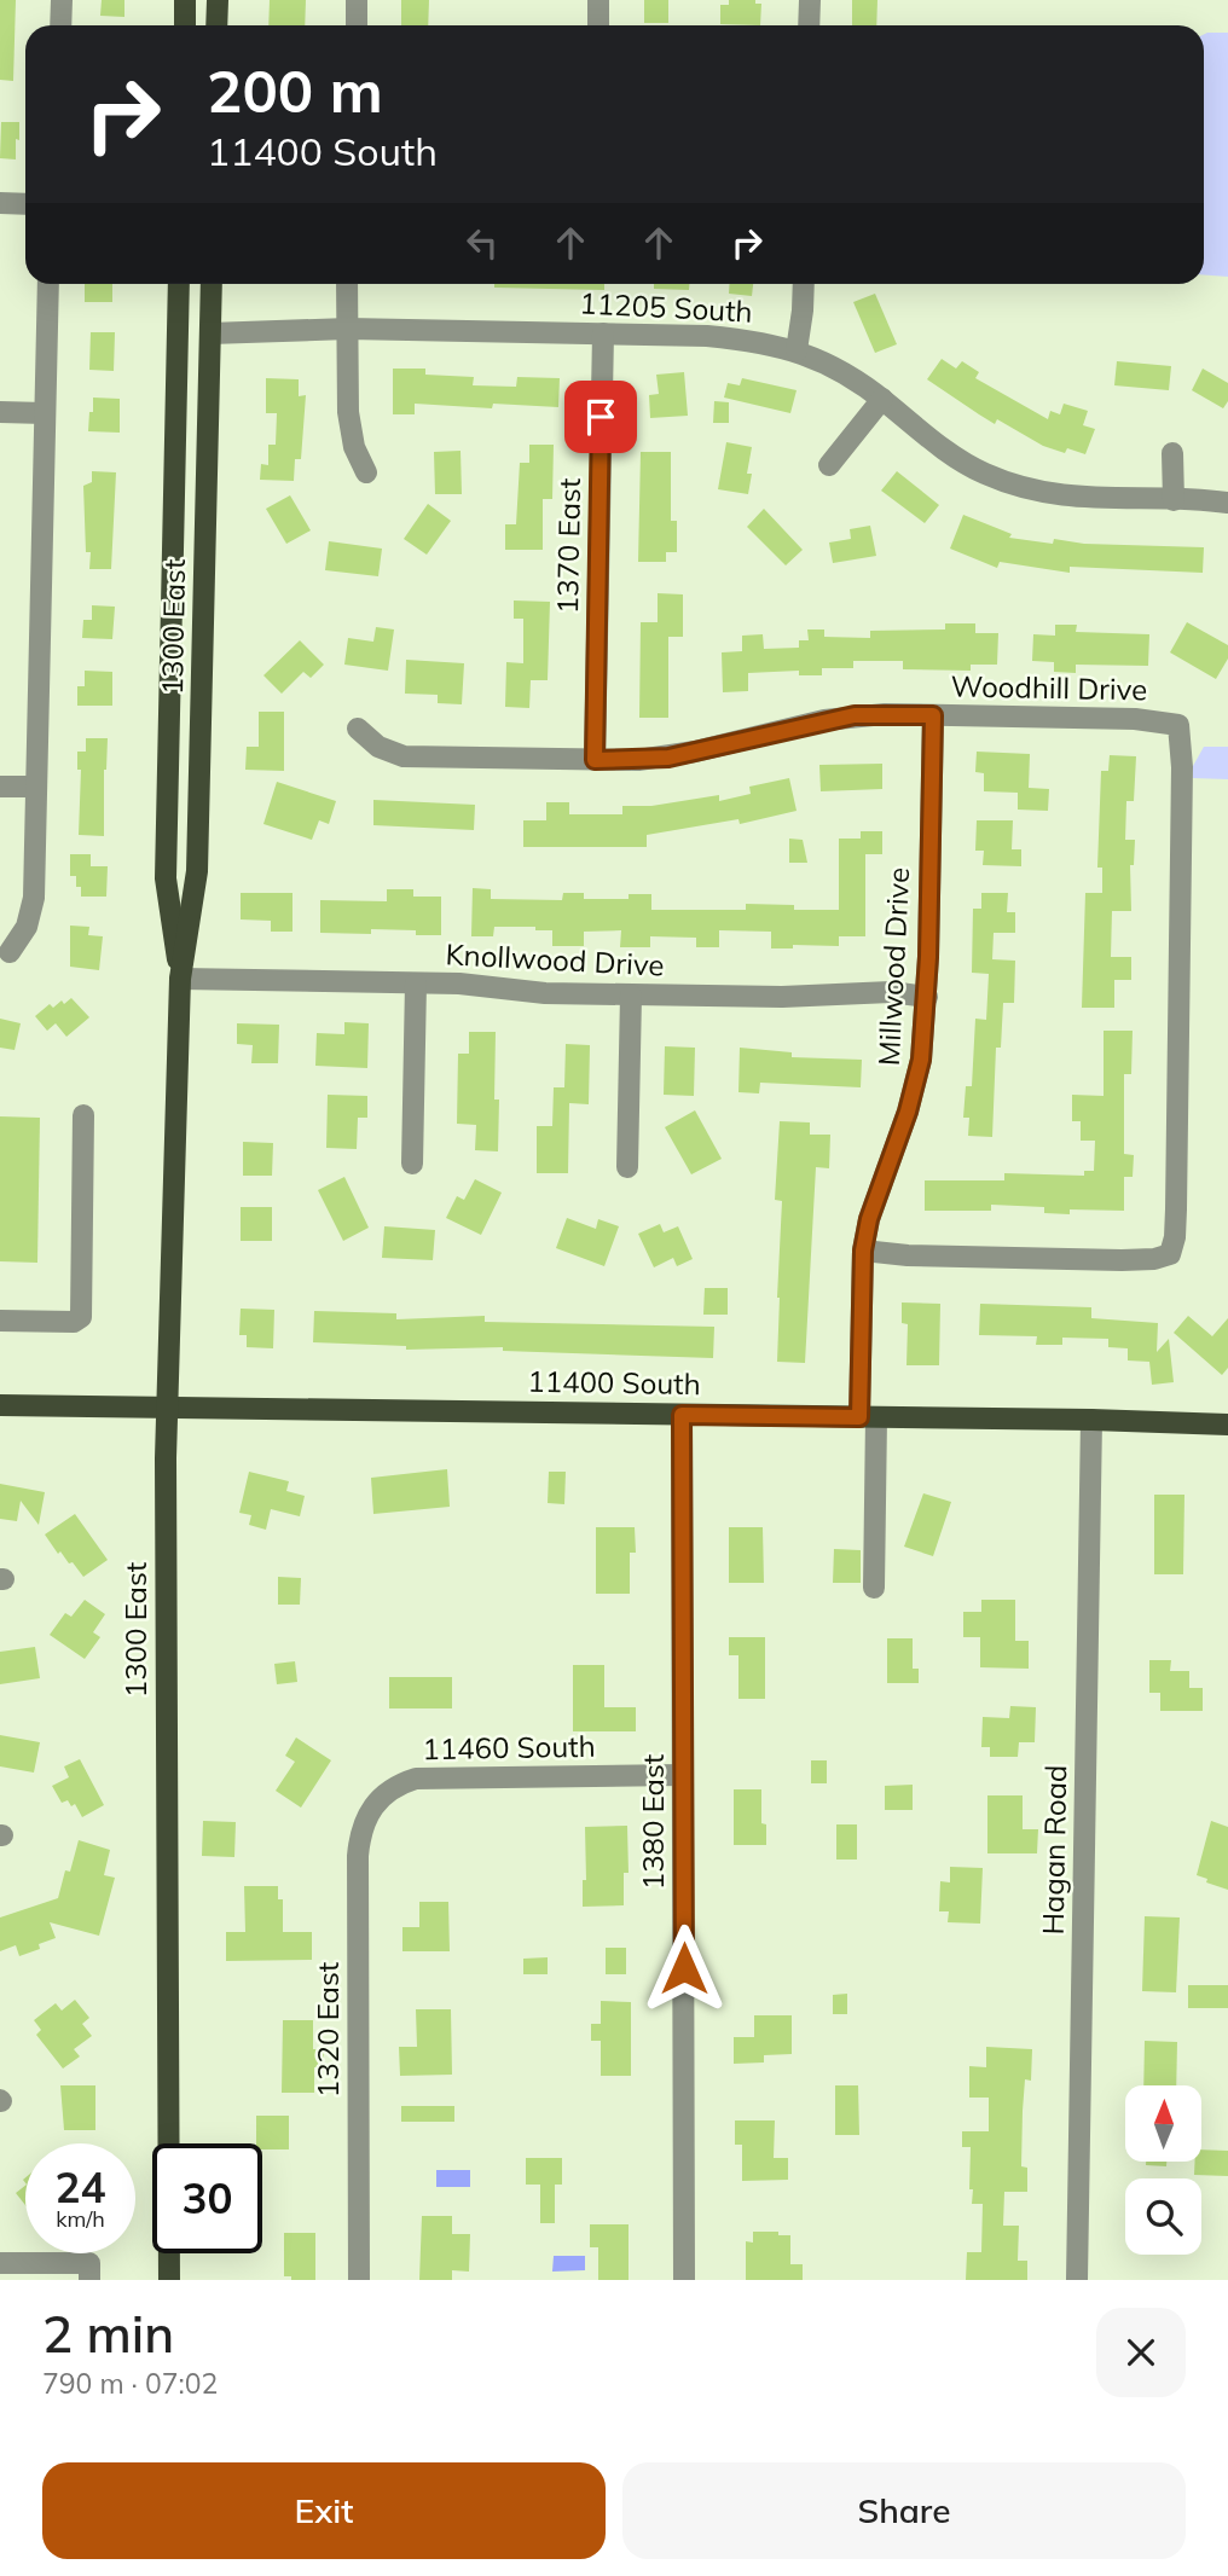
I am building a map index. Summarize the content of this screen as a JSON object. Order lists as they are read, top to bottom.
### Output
{
  "streets": {
    "main road": ["1300 East", "11400 South"],
    "street": [
      "11205 South",
      "1370 East",
      "Woodhill Drive",
      "Knollwood Drive",
      "Millwood Drive",
      "11460 South",
      "1380 East",
      "Hagan Road",
      "1320 East"
    ]
  },
  "crossings": [
    ["11205 South", "1370 East"],
    ["11205 South", "1300 East"],
    ["1370 East", "Woodhill Drive"],
    ["1300 East", "Knollwood Drive"],
    ["1300 East", "11400 South"],
    ["Woodhill Drive", "Millwood Drive"],
    ["Knollwood Drive", "Millwood Drive"],
    ["Millwood Drive", "11400 South"],
    ["11400 South", "1380 East"],
    ["11400 South", "Hagan Road"],
    ["11460 South", "1380 East"],
    ["11460 South", "1320 East"]
  ],
  "north": "top",
  "page": {
    "turn": ["200 m", "11400 South"],
    "speed": "24 km/h",
    "limit": "30",
    "heading": ["2 min", "790 m · 07:02"],
    "buttons": ["Exit", "Share"]
  }
}
